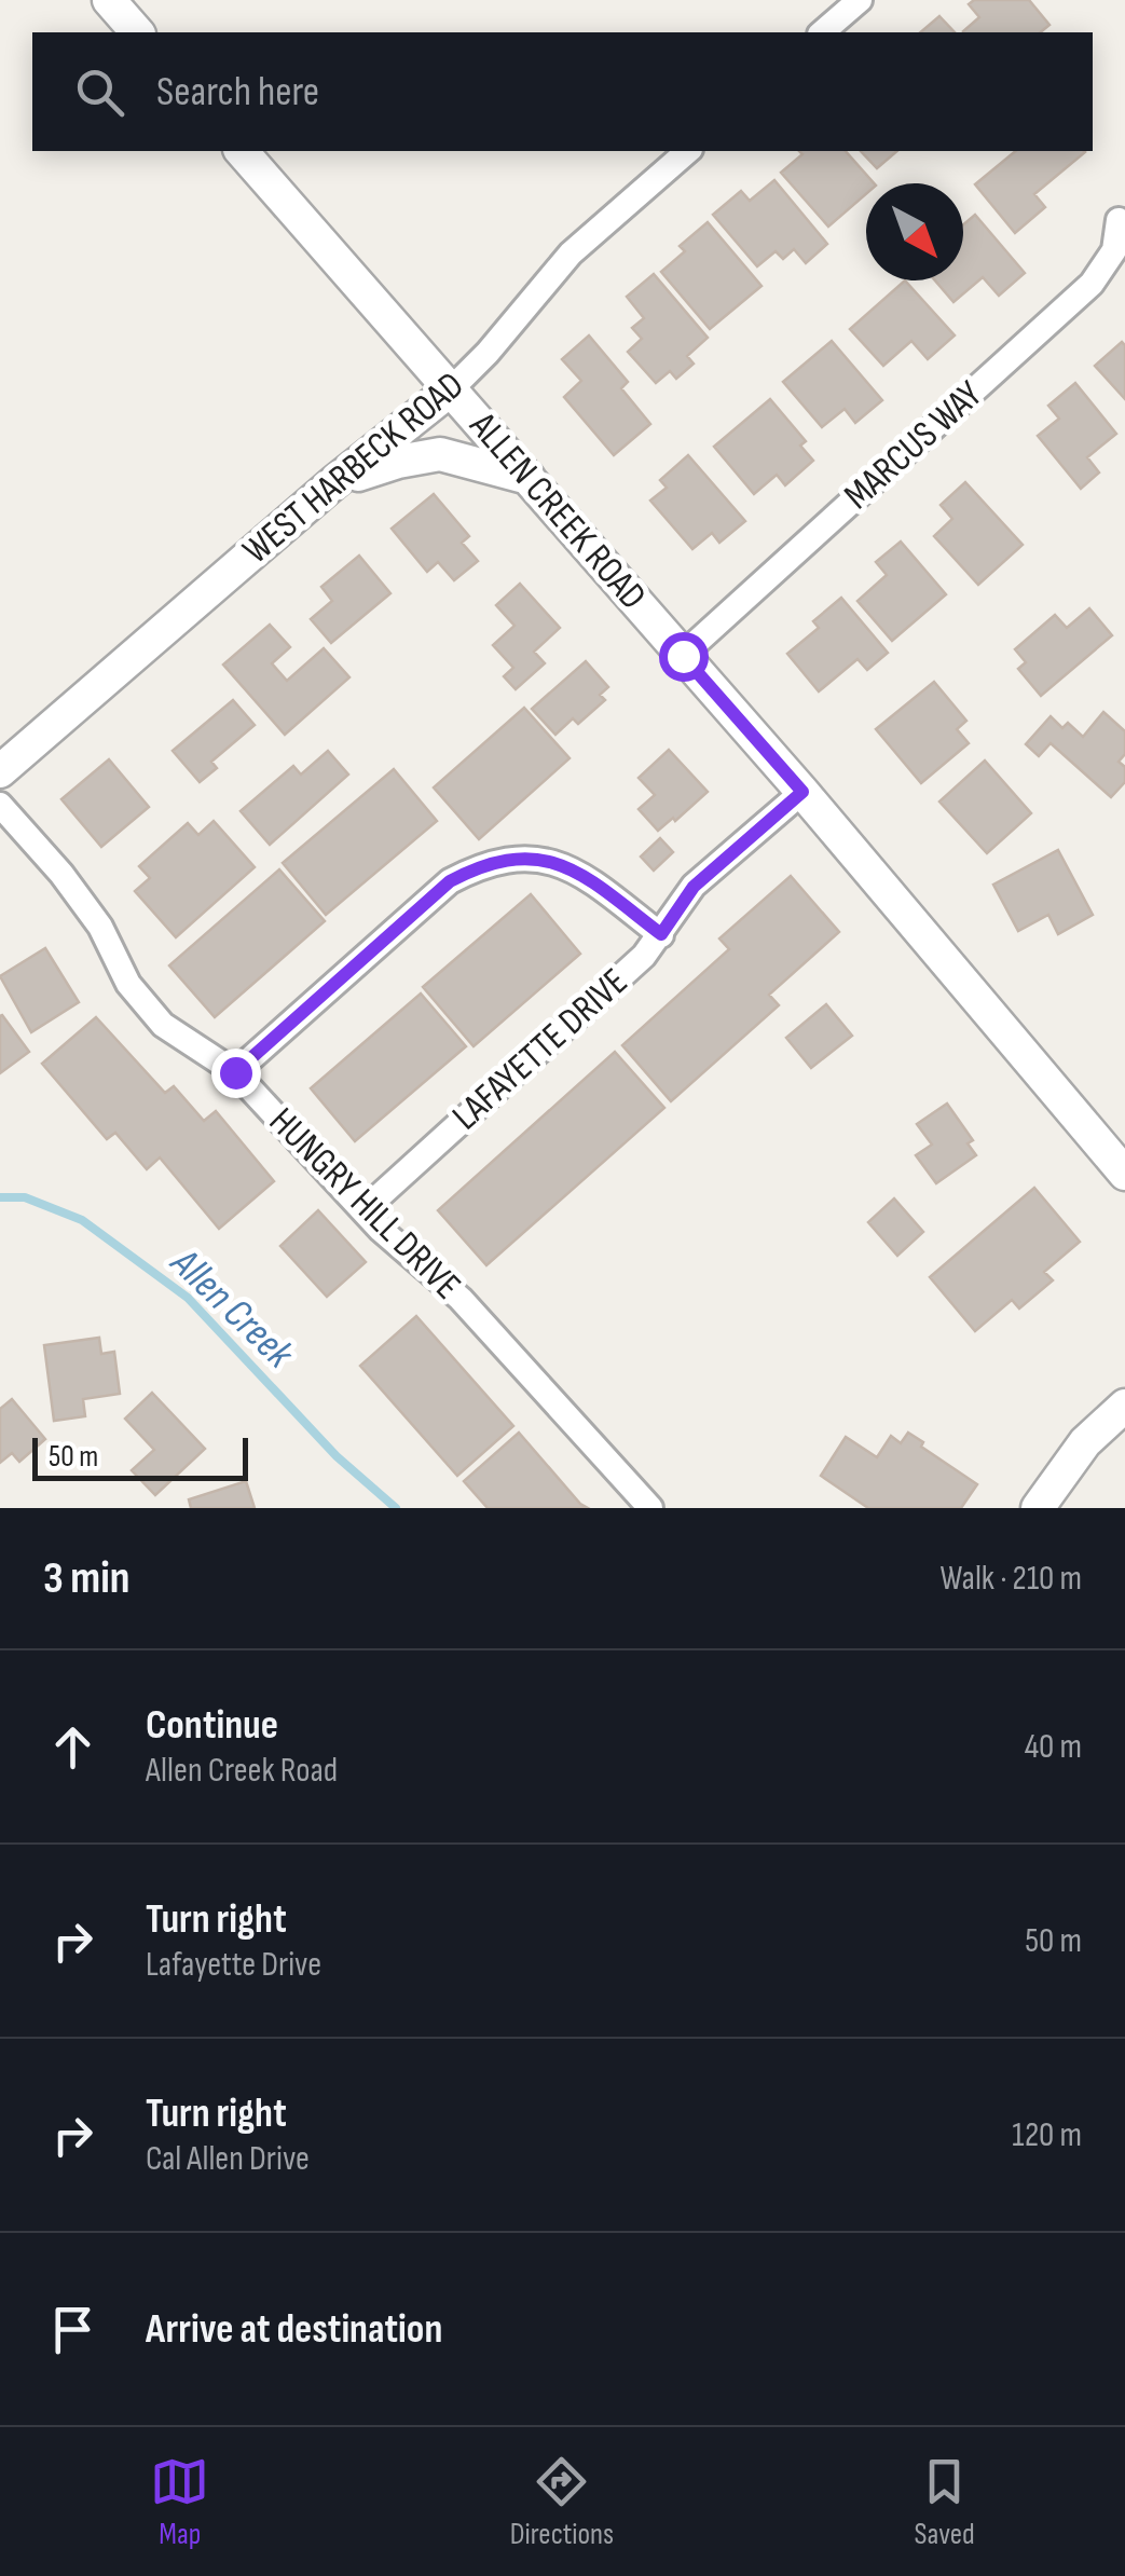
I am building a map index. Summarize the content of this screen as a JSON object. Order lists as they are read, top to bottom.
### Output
{
  "streets": {
    "street": [
      "MARCUS WAY",
      "WEST HARBECK ROAD",
      "ALLEN CREEK ROAD",
      "LAFAYETTE DRIVE",
      "HUNGRY HILL DRIVE"
    ]
  },
  "crossings": [
    ["MARCUS WAY", "ALLEN CREEK ROAD"],
    ["WEST HARBECK ROAD", "ALLEN CREEK ROAD"],
    ["ALLEN CREEK ROAD", "LAFAYETTE DRIVE"],
    ["LAFAYETTE DRIVE", "HUNGRY HILL DRIVE"]
  ],
  "water": ["Allen Creek"],
  "scale_bar": "50 m",
  "north": "bottom right",
  "page": {
    "search": "Search here",
    "scale": "50 m",
    "heading": ["3 min", "Walk · 210 m"],
    "list": [
      ["Continue", "Allen Creek Road", "40 m"],
      ["Turn right", "Lafayette Drive", "50 m"],
      ["Turn right", "Cal Allen Drive", "120 m"],
      "Arrive at destination"
    ],
    "nav": ["Map", "Directions", "Saved"]
  }
}
